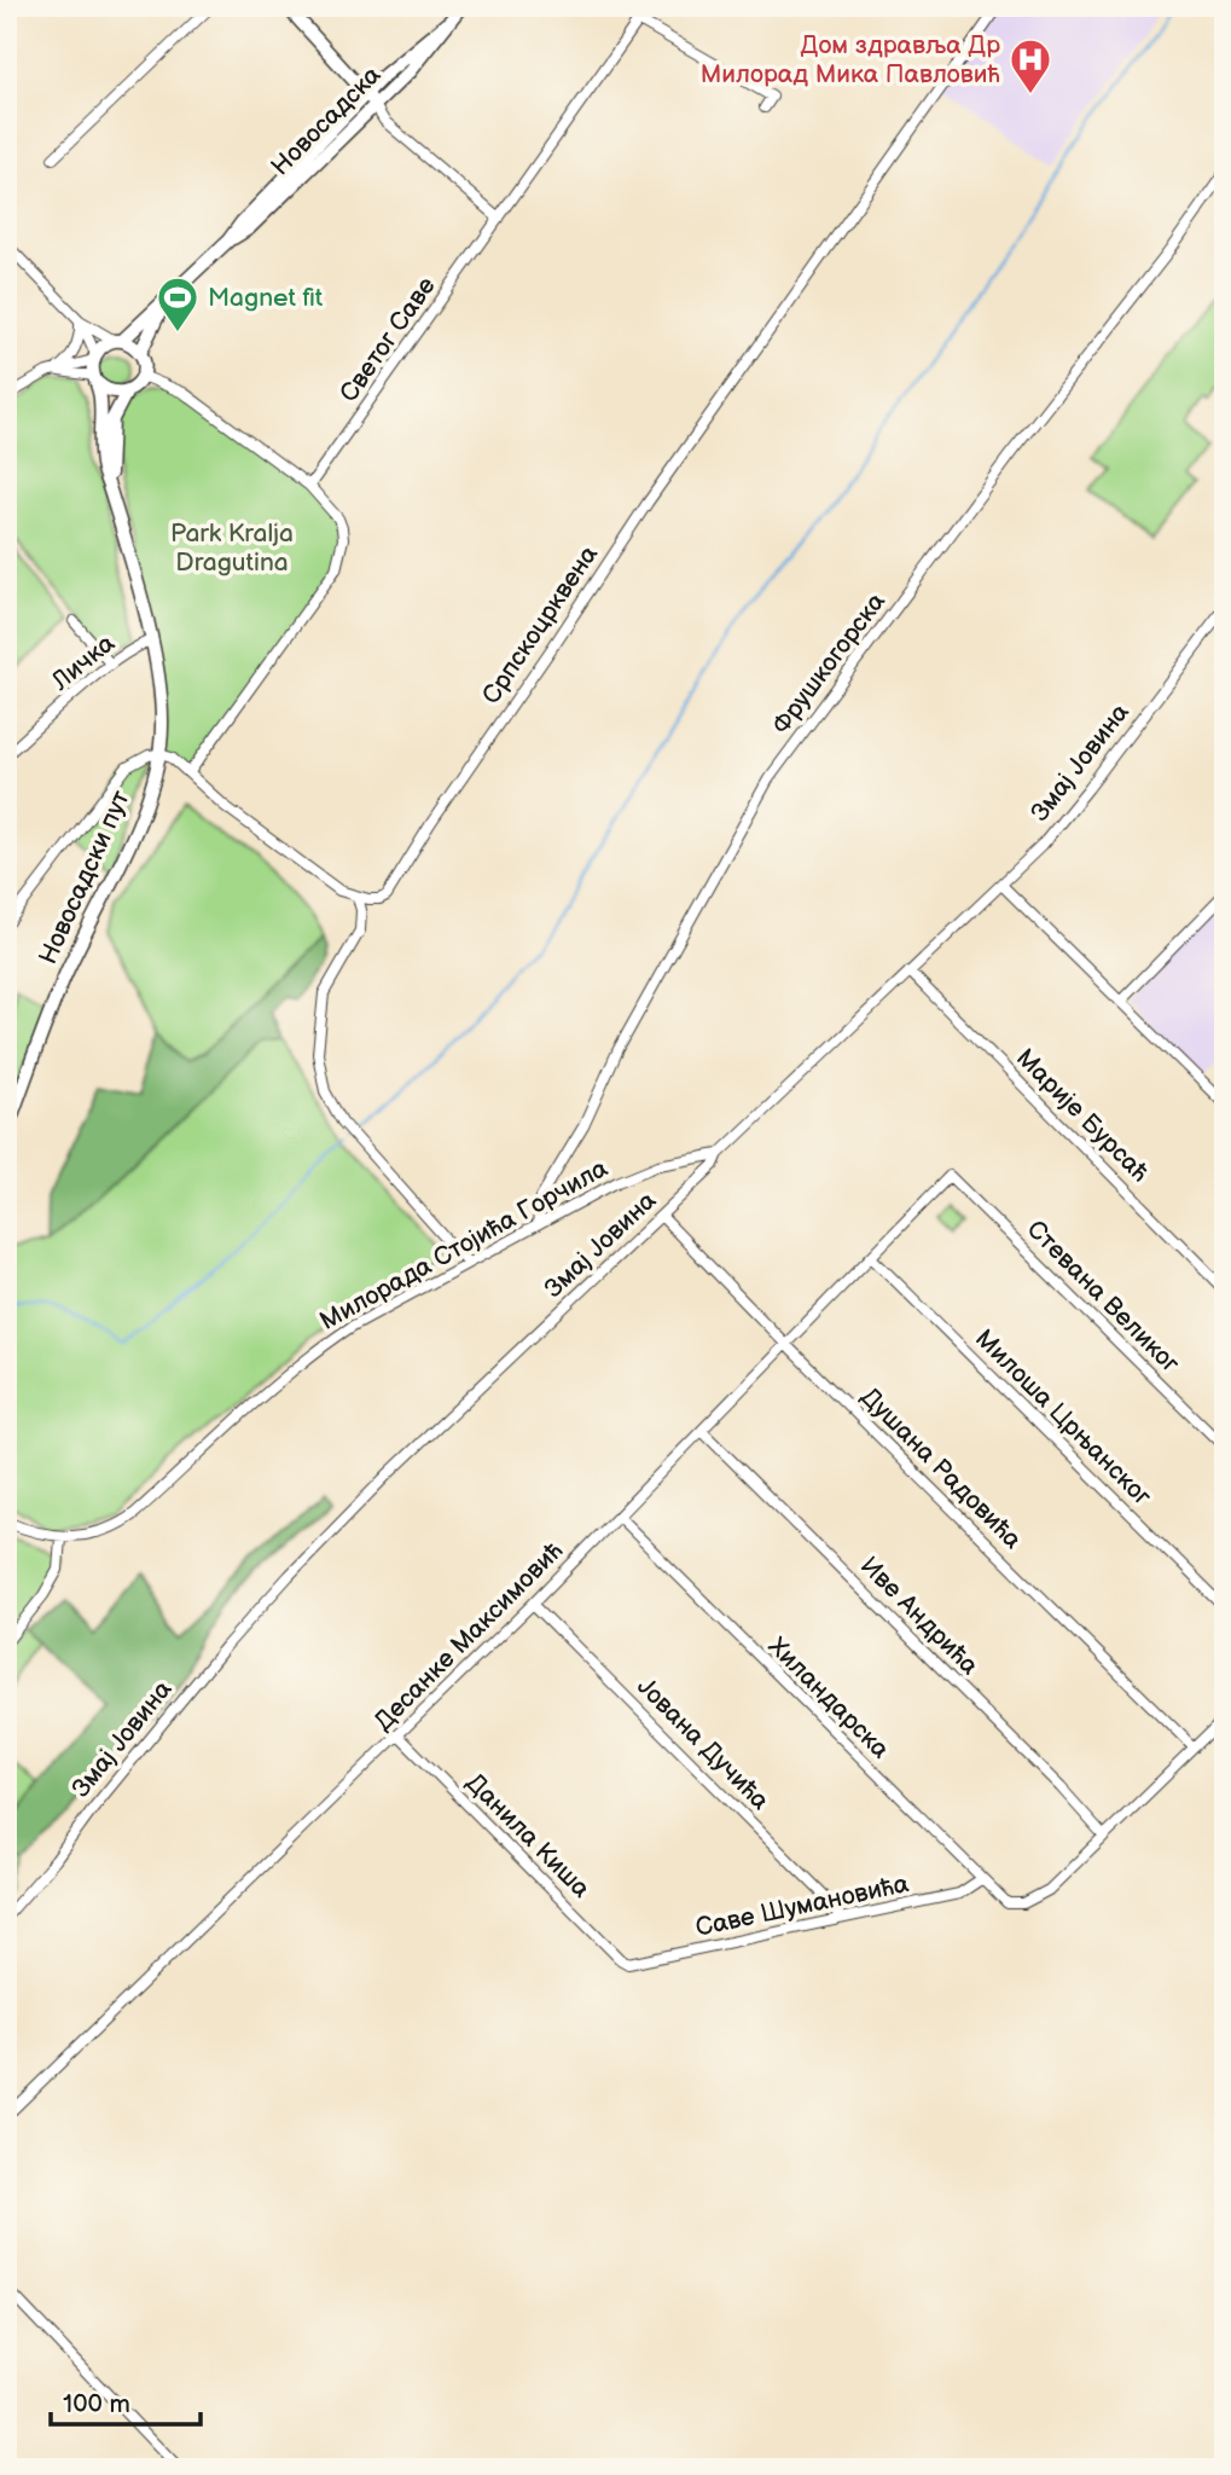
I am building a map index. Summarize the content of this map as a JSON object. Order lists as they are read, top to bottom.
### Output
{
  "streets": {
    "main road": ["Новосадска", "Новосадски пут"],
    "street": [
      "Светог Саве",
      "Српскоцрквена",
      "Личка",
      "Фрушкогорска",
      "Змај Јовина",
      "Марије Бурсаћ",
      "Милорада Стојића Горчила",
      "Стевана Великог",
      "Милоша Црњанског",
      "Душана Радовића",
      "Иве Андрића",
      "Десанке Максимовић",
      "Хиландарска",
      "Јована Дучића",
      "Данила Киша",
      "Саве Шумановића"
    ]
  },
  "crossings": [
    ["Новосадска", "Новосадски пут"],
    ["Личка", "Новосадски пут"],
    ["Фрушкогорска", "Милорада Стојића Горчила"],
    ["Змај Јовина", "Марије Бурсаћ"],
    ["Змај Јовина", "Милорада Стојића Горчила"],
    ["Змај Јовина", "Душана Радовића"],
    ["Стевана Великог", "Десанке Максимовић"],
    ["Милоша Црњанског", "Десанке Максимовић"],
    ["Душана Радовића", "Десанке Максимовић"],
    ["Иве Андрића", "Десанке Максимовић"],
    ["Иве Андрића", "Хиландарска"],
    ["Десанке Максимовић", "Хиландарска"],
    ["Десанке Максимовић", "Јована Дучића"],
    ["Десанке Максимовић", "Данила Киша"],
    ["Хиландарска", "Саве Шумановића"],
    ["Јована Дучића", "Саве Шумановића"],
    ["Данила Киша", "Саве Шумановића"]
  ],
  "parks": ["Park Kralja Dragutina"],
  "places": {
    "hospital": ["Дом здравља Др Милорад Мика Павловић"],
    "sports": ["Magnet fit"]
  },
  "scale_bar": "100 m"
}
